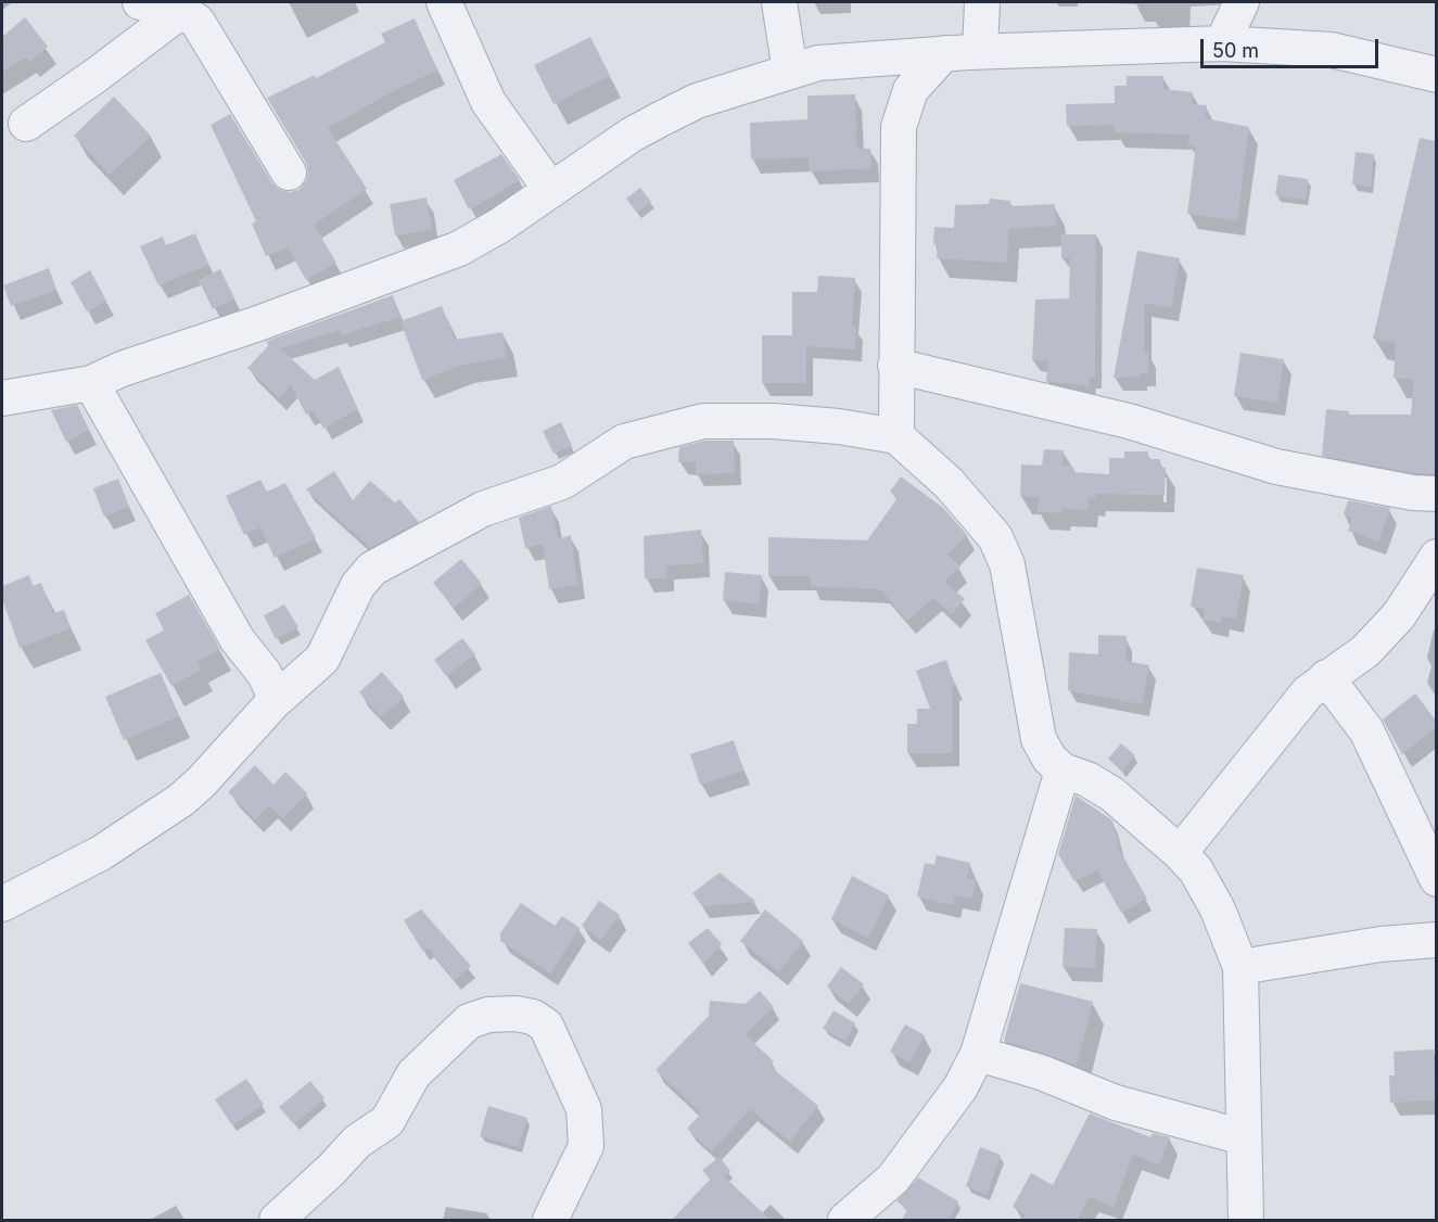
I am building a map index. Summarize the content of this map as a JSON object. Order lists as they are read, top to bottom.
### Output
{
  "scale_bar": "50 m"
}
